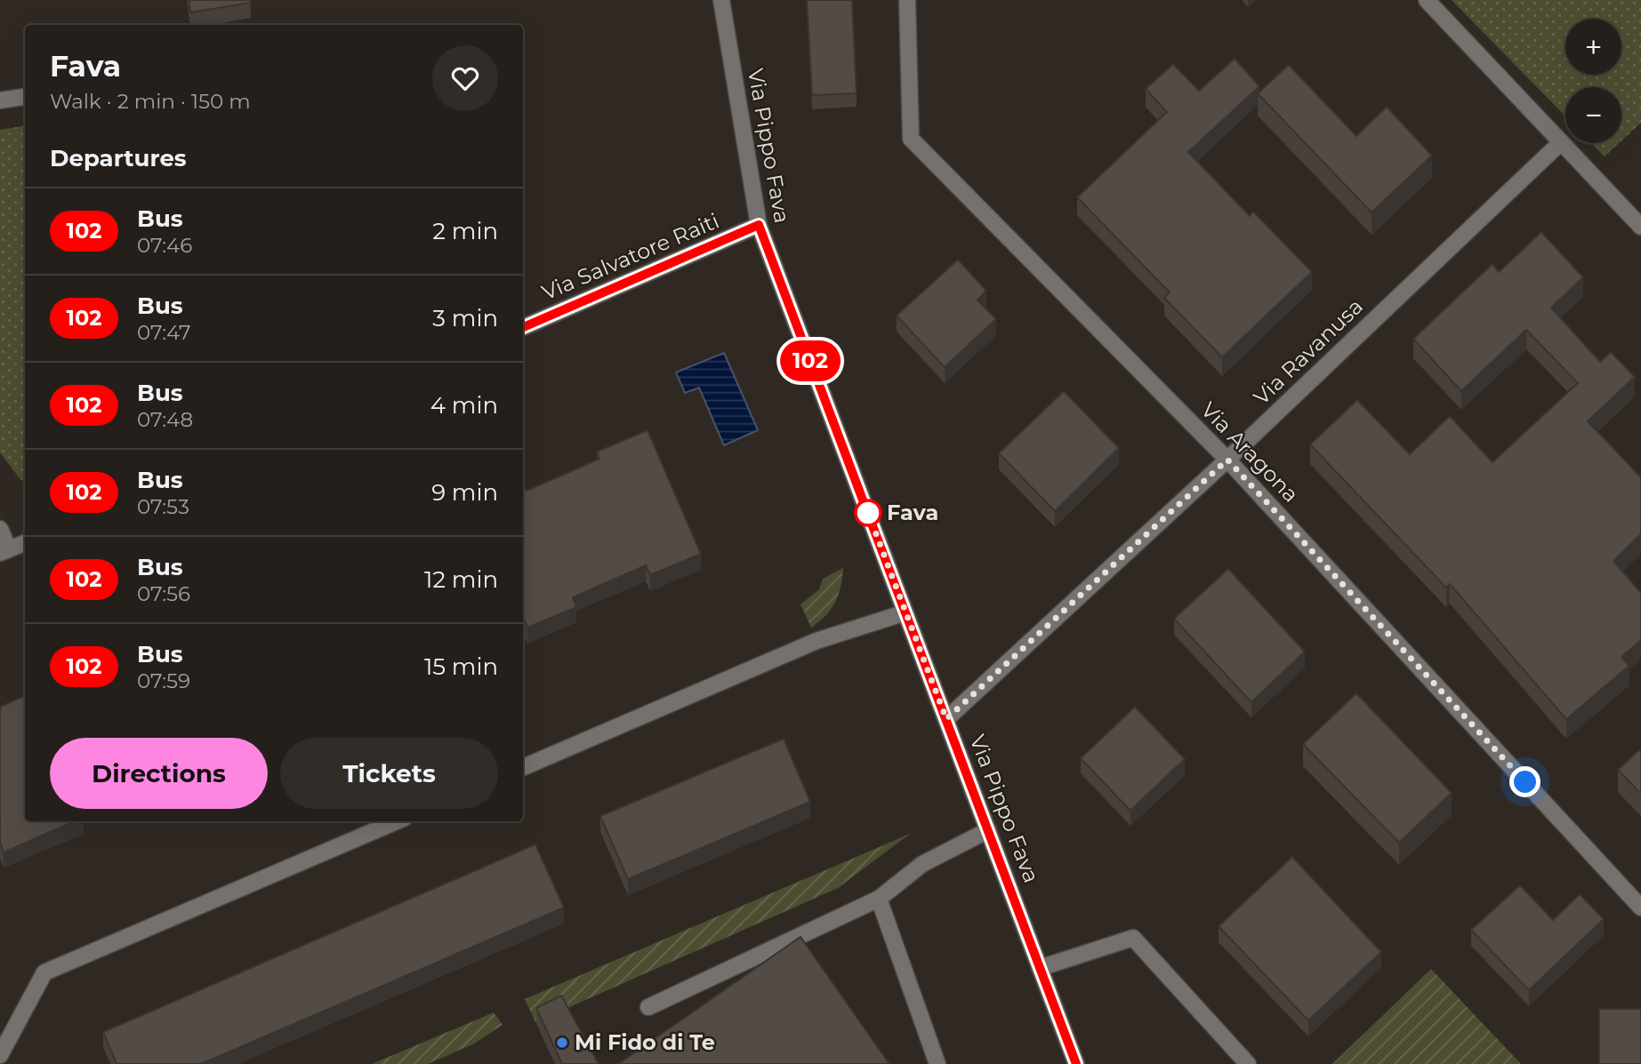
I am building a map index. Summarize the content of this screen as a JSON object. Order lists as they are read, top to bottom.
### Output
{
  "streets": {
    "street": [
      "Via Pippo Fava",
      "Via Salvatore Raiti",
      "Via Ravanusa",
      "Via Aragona"
    ]
  },
  "crossings": [
    ["Via Pippo Fava", "Via Salvatore Raiti"],
    ["Via Pippo Fava", "Via Ravanusa"],
    ["Via Ravanusa", "Via Aragona"]
  ],
  "places": ["Fava", "Mi Fido di Te"],
  "lines": ["bus line 102"],
  "page": {
    "on_map": "102",
    "map_buttons": ["+", "−"],
    "heading": [
      ["Fava", "Walk · 2 min · 150 m"],
      "Departures"
    ],
    "list": [
      {
        "mark": "102",
        "name": "Bus",
        "note": "07:46",
        "value": "2 min"
      },
      {
        "mark": "102",
        "name": "Bus",
        "note": "07:47",
        "value": "3 min"
      },
      {
        "mark": "102",
        "name": "Bus",
        "note": "07:48",
        "value": "4 min"
      },
      {
        "mark": "102",
        "name": "Bus",
        "note": "07:53",
        "value": "9 min"
      },
      {
        "mark": "102",
        "name": "Bus",
        "note": "07:56",
        "value": "12 min"
      },
      {
        "mark": "102",
        "name": "Bus",
        "note": "07:59",
        "value": "15 min"
      }
    ],
    "buttons": ["Directions", "Tickets"]
  }
}
